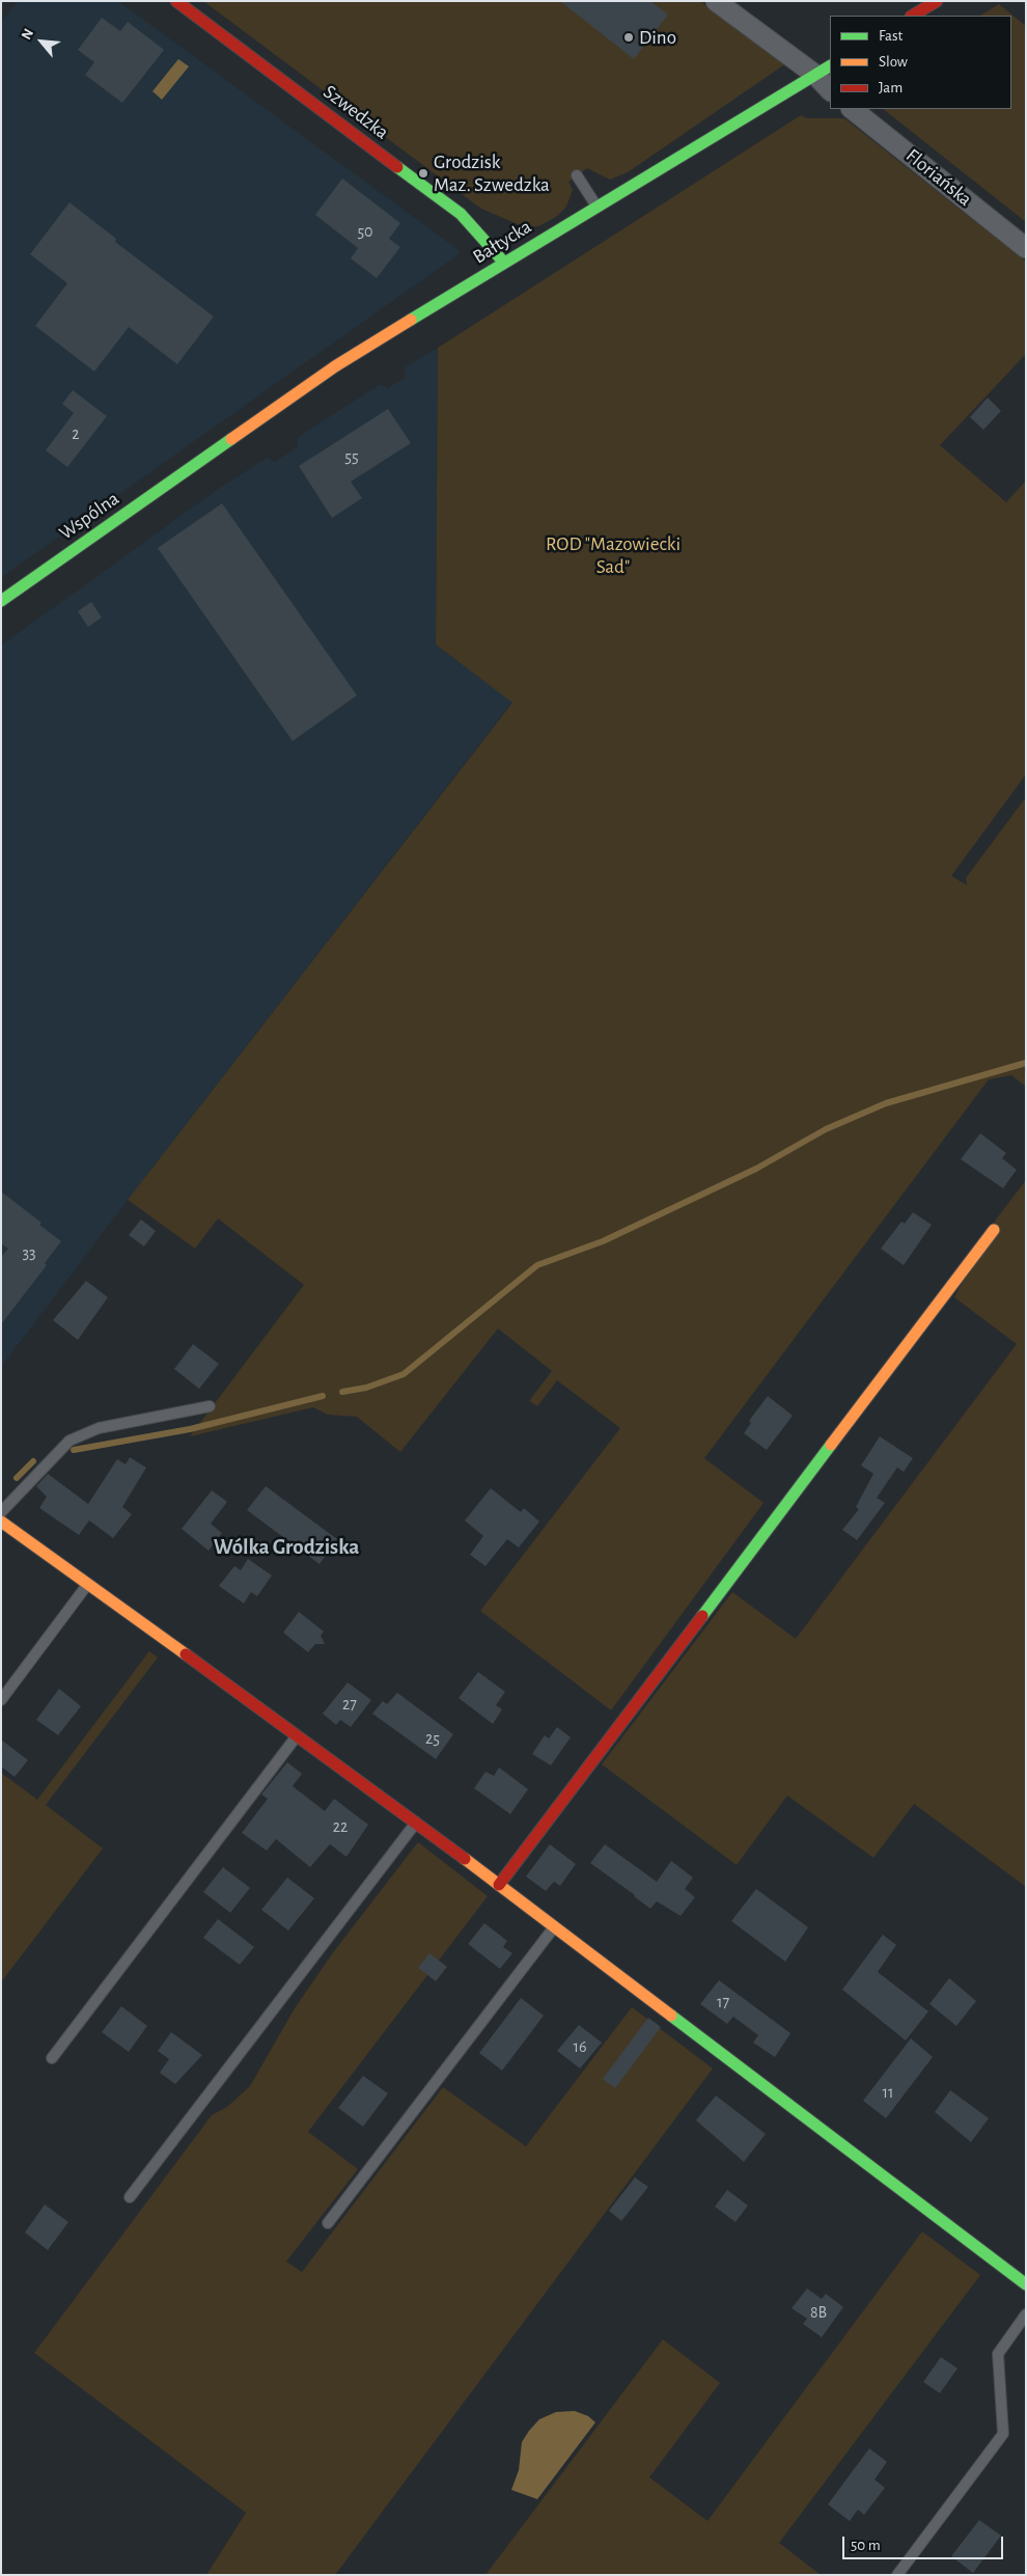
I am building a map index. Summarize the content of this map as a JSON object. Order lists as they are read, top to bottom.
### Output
{
  "streets": {
    "street": [
      "Szwedzka",
      "Floriańska",
      "Bałtycka",
      "Wspólna"
    ]
  },
  "crossings": [
    ["Szwedzka", "Bałtycka"],
    ["Bałtycka", "Wspólna"]
  ],
  "districts": ["Wólka Grodziska"],
  "parks": ["ROD \"Mazowiecki Sad\""],
  "places": ["Dino", "Grodzisk Maz. Szwedzka"],
  "house_numbers": [
    "50",
    "2",
    "55",
    "33",
    "27",
    "25",
    "22",
    "17",
    "16",
    "11",
    "8B"
  ],
  "legend": ["Fast", "Slow", "Jam"],
  "scale_bar": "50 m",
  "north": "top left"
}
